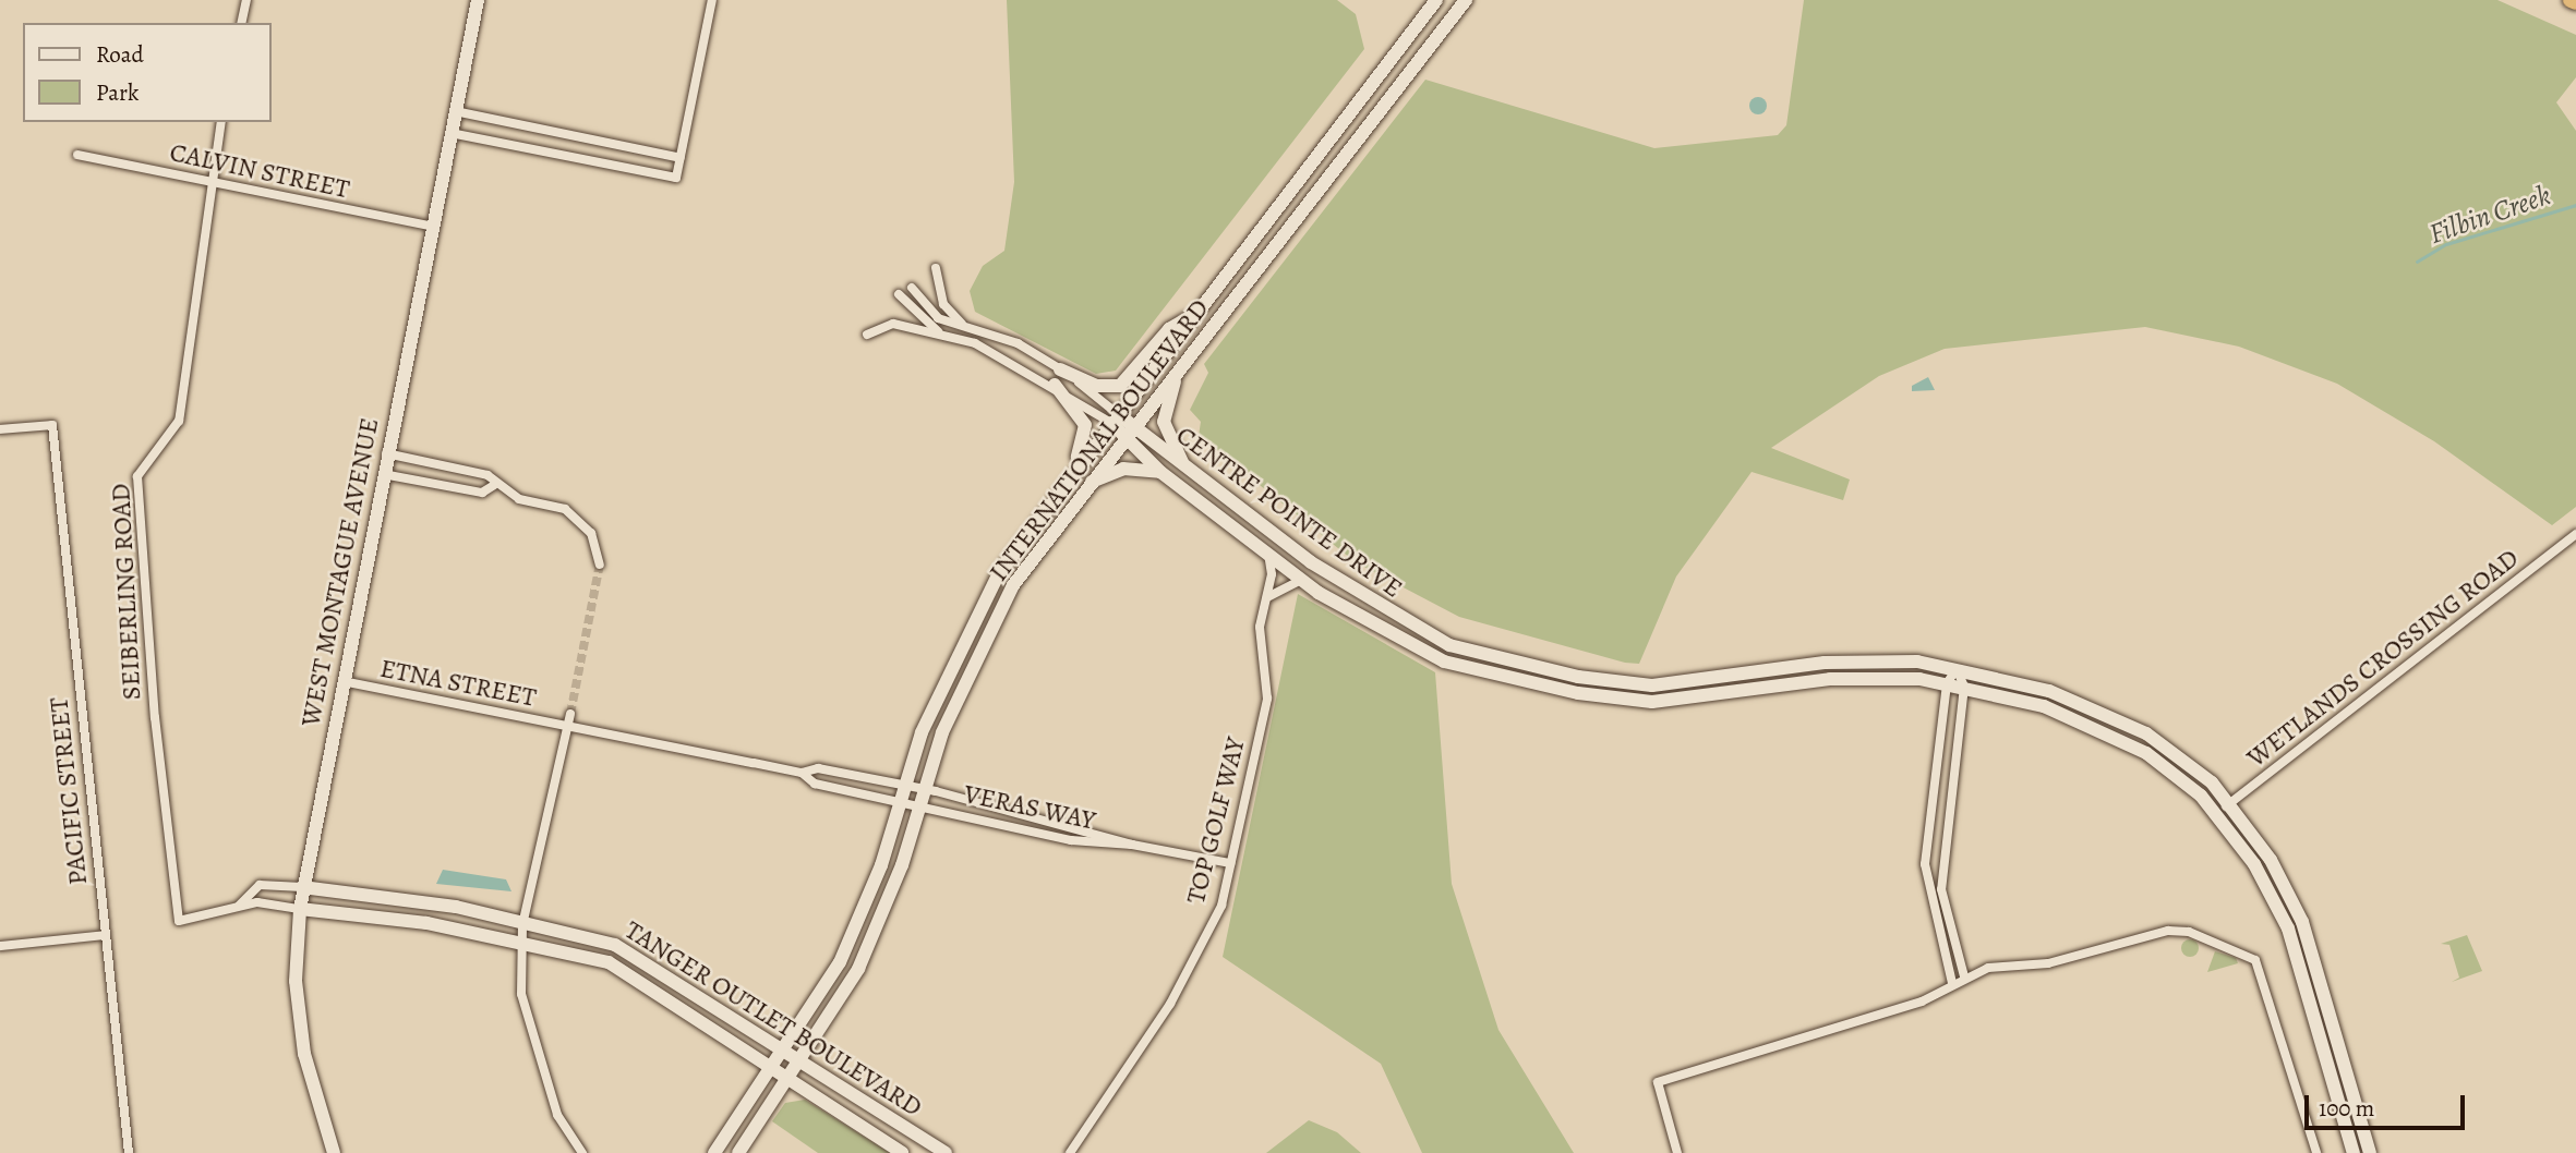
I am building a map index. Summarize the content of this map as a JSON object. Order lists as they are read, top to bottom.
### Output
{
  "streets": {
    "street": [
      "CALVIN STREET",
      "INTERNATIONAL BOULEVARD",
      "CENTRE POINTE DRIVE",
      "WEST MONTAGUE AVENUE",
      "SEIBERLING ROAD",
      "WETLANDS CROSSING ROAD",
      "ETNA STREET",
      "PACIFIC STREET",
      "VERAS WAY",
      "TOP GOLF WAY",
      "TANGER OUTLET BOULEVARD"
    ]
  },
  "crossings": [
    ["CALVIN STREET", "WEST MONTAGUE AVENUE"],
    ["CALVIN STREET", "SEIBERLING ROAD"],
    ["INTERNATIONAL BOULEVARD", "CENTRE POINTE DRIVE"],
    ["INTERNATIONAL BOULEVARD", "VERAS WAY"],
    ["INTERNATIONAL BOULEVARD", "TANGER OUTLET BOULEVARD"],
    ["CENTRE POINTE DRIVE", "WETLANDS CROSSING ROAD"],
    ["CENTRE POINTE DRIVE", "TOP GOLF WAY"],
    ["WEST MONTAGUE AVENUE", "SEIBERLING ROAD"],
    ["WEST MONTAGUE AVENUE", "ETNA STREET"],
    ["WEST MONTAGUE AVENUE", "TANGER OUTLET BOULEVARD"],
    ["SEIBERLING ROAD", "TANGER OUTLET BOULEVARD"],
    ["ETNA STREET", "VERAS WAY"],
    ["VERAS WAY", "TOP GOLF WAY"]
  ],
  "water": ["Filbin Creek"],
  "legend": ["Road", "Park"],
  "scale_bar": "100 m"
}
